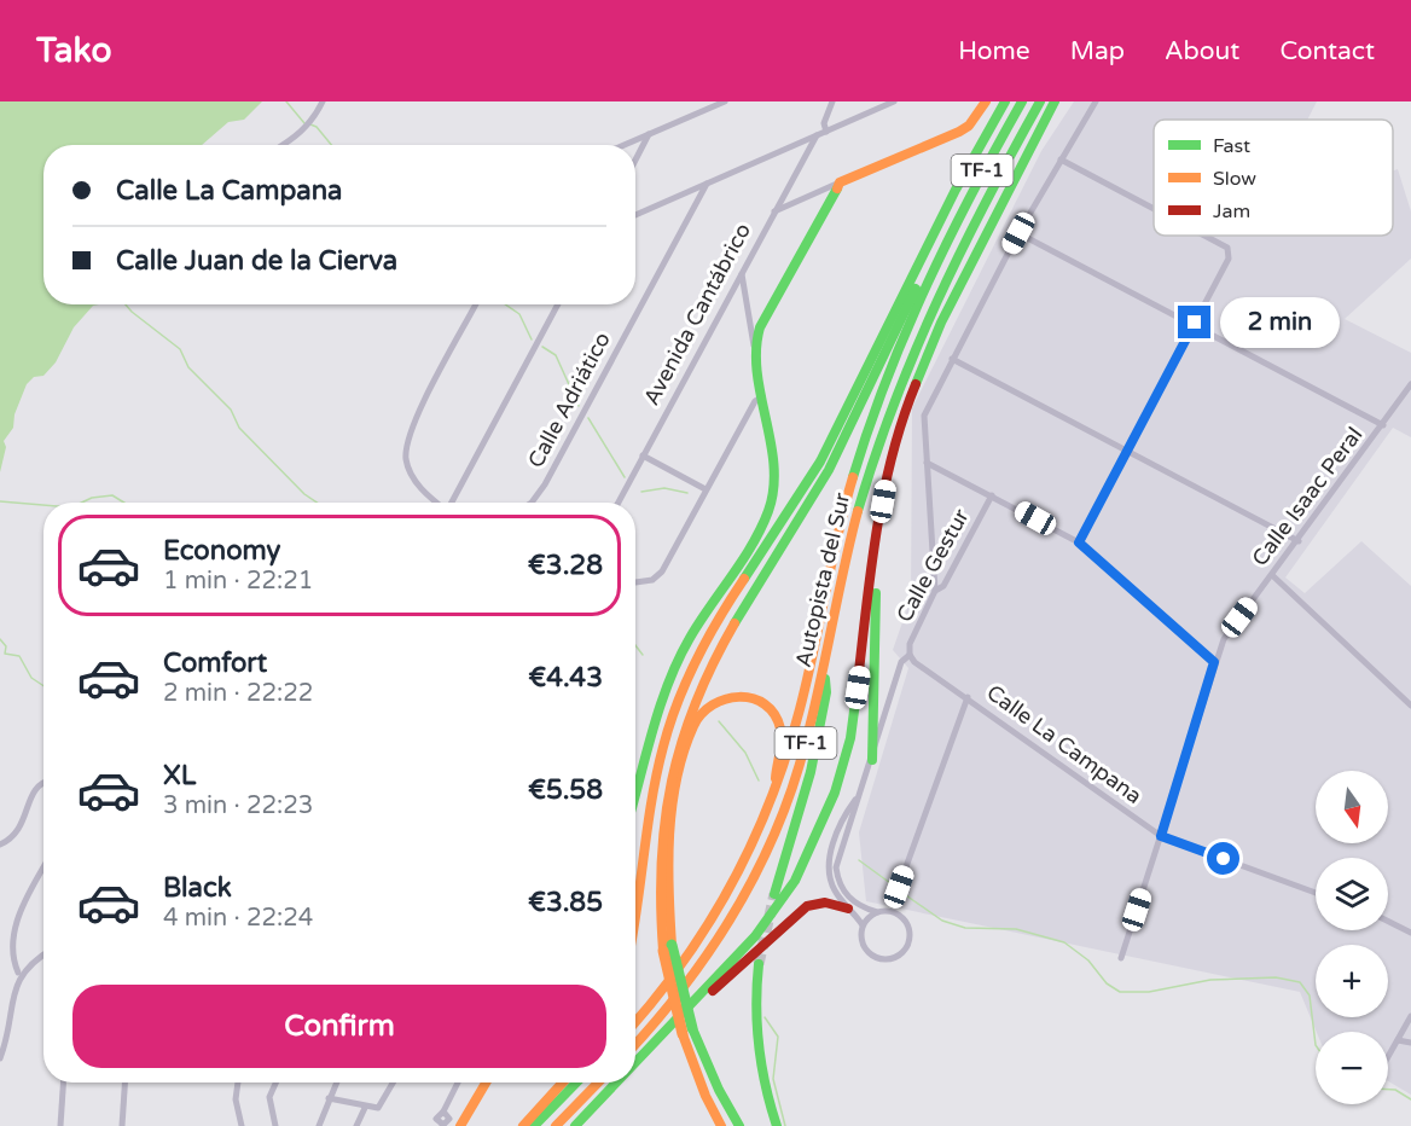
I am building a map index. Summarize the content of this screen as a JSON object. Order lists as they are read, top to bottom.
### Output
{
  "streets": {
    "main road": ["TF-1", "Autopista del Sur"],
    "street": [
      "Avenida Cantábrico",
      "Calle Adriático",
      "Calle Isaac Peral",
      "Calle Gestur",
      "Calle La Campana"
    ]
  },
  "crossings": [
    ["Calle Isaac Peral", "Calle La Campana"],
    ["Calle Gestur", "Calle La Campana"]
  ],
  "legend": ["Fast", "Slow", "Jam"],
  "north": "bottom",
  "page": {
    "header": "Tako",
    "nav": [
      "Home",
      "Map",
      "About",
      "Contact"
    ],
    "banner": ["Calle La Campana", "Calle Juan de la Cierva"],
    "bubble": "2 min",
    "list": [
      {
        "name": "Economy",
        "note": "1 min · 22:21",
        "value": "€3.28"
      },
      {
        "name": "Comfort",
        "note": "2 min · 22:22",
        "value": "€4.43"
      },
      {
        "name": "XL",
        "note": "3 min · 22:23",
        "value": "€5.58"
      },
      {
        "name": "Black",
        "note": "4 min · 22:24",
        "value": "€3.85"
      }
    ],
    "map_buttons": ["+", "−"],
    "buttons": "Confirm"
  }
}
